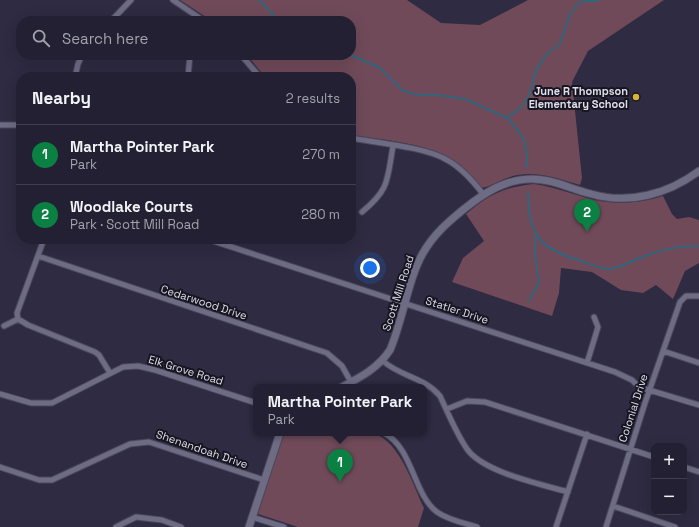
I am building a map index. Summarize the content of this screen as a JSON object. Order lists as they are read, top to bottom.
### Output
{
  "streets": {
    "street": [
      "Scott Mill Road",
      "Cedarwood Drive",
      "Statler Drive",
      "Elk Grove Road",
      "Colonial Drive",
      "Shenandoah Drive"
    ]
  },
  "crossings": [
    ["Scott Mill Road", "Statler Drive"],
    ["Statler Drive", "Colonial Drive"]
  ],
  "places": ["June R Thompson Elementary School"],
  "page": {
    "search": "Search here",
    "heading": ["Nearby", "2 results"],
    "list": [
      {
        "mark": "1",
        "name": "Martha Pointer Park",
        "note": "Park",
        "value": "270 m"
      },
      {
        "mark": "2",
        "name": "Woodlake Courts",
        "note": "Park · Scott Mill Road",
        "value": "280 m"
      }
    ],
    "pins": ["2", "1"],
    "popup": ["Martha Pointer Park", "Park"],
    "map_buttons": ["+", "−"]
  }
}
